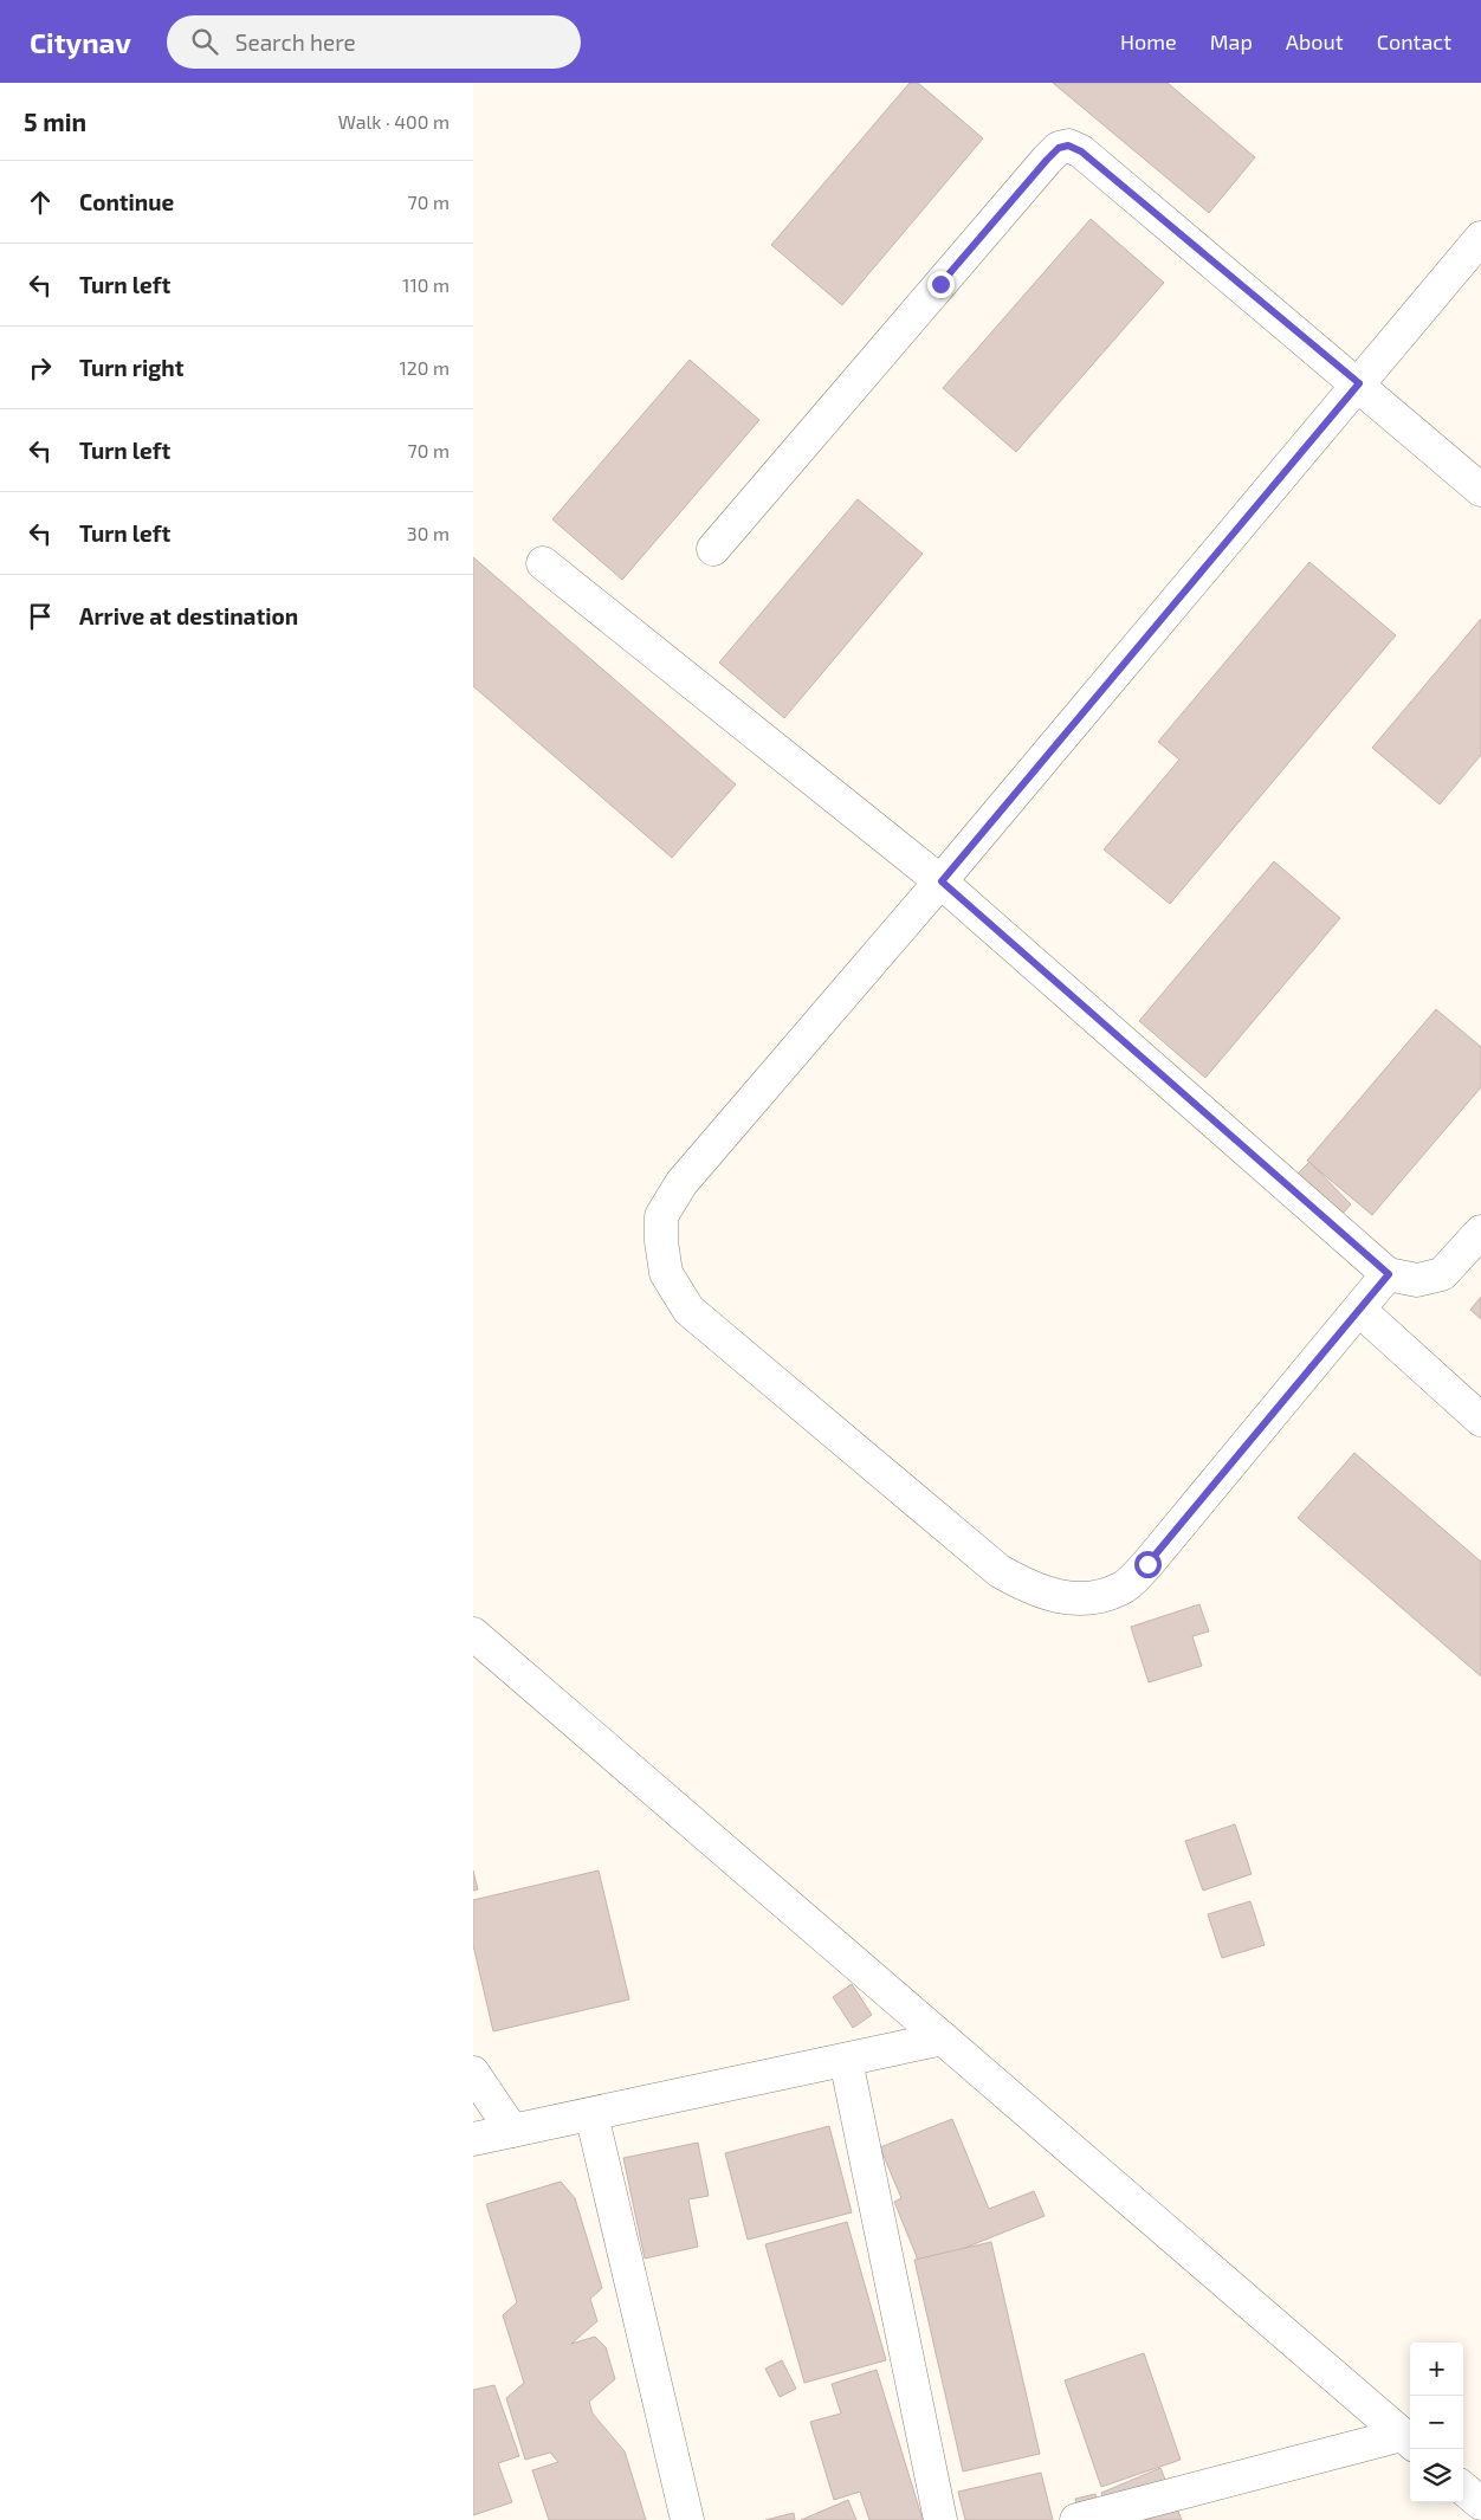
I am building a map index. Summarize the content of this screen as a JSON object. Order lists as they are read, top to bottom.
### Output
{
  "page": {
    "header": "Citynav",
    "search": "Search here",
    "nav": [
      "Home",
      "Map",
      "About",
      "Contact"
    ],
    "heading": ["5 min", "Walk · 400 m"],
    "list": [
      ["Continue", "70 m"],
      ["Turn left", "110 m"],
      ["Turn right", "120 m"],
      ["Turn left", "70 m"],
      ["Turn left", "30 m"],
      "Arrive at destination"
    ],
    "map_buttons": ["+", "−"]
  }
}
